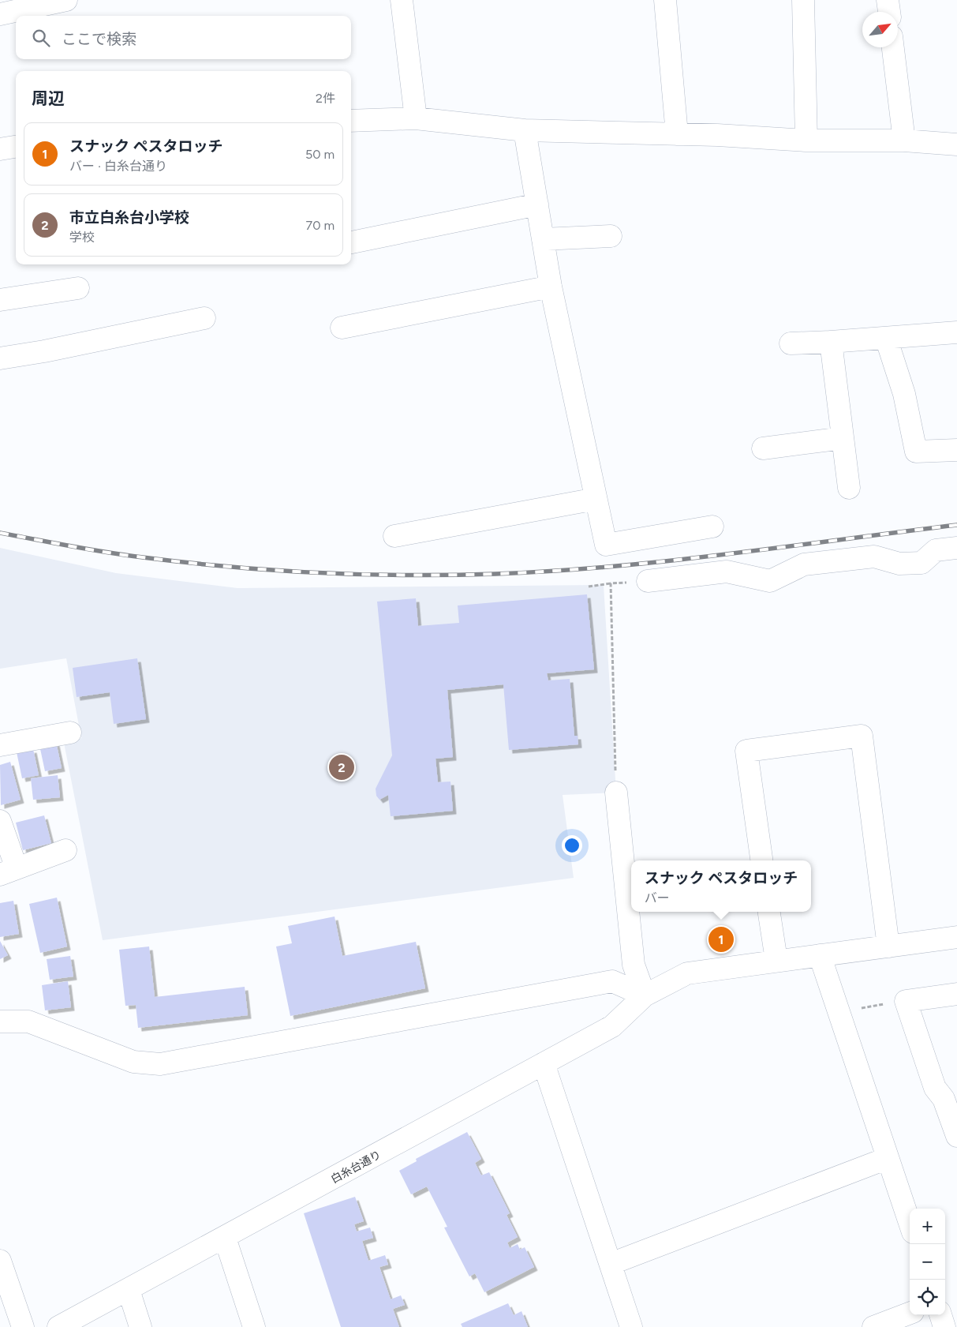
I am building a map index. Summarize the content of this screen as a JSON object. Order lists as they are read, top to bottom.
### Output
{
  "streets": {
    "street": ["白糸台通り"]
  },
  "north": "top right",
  "page": {
    "search": "ここで検索",
    "heading": ["周辺", "2件"],
    "list": [
      {
        "mark": "1",
        "name": "スナック ペスタロッチ",
        "note": "バー · 白糸台通り",
        "value": "50 m"
      },
      {
        "mark": "2",
        "name": "市立白糸台小学校",
        "note": "学校",
        "value": "70 m"
      }
    ],
    "pins": ["2", "1"],
    "popup": ["スナック ペスタロッチ", "バー"],
    "map_buttons": ["+", "−"]
  }
}
